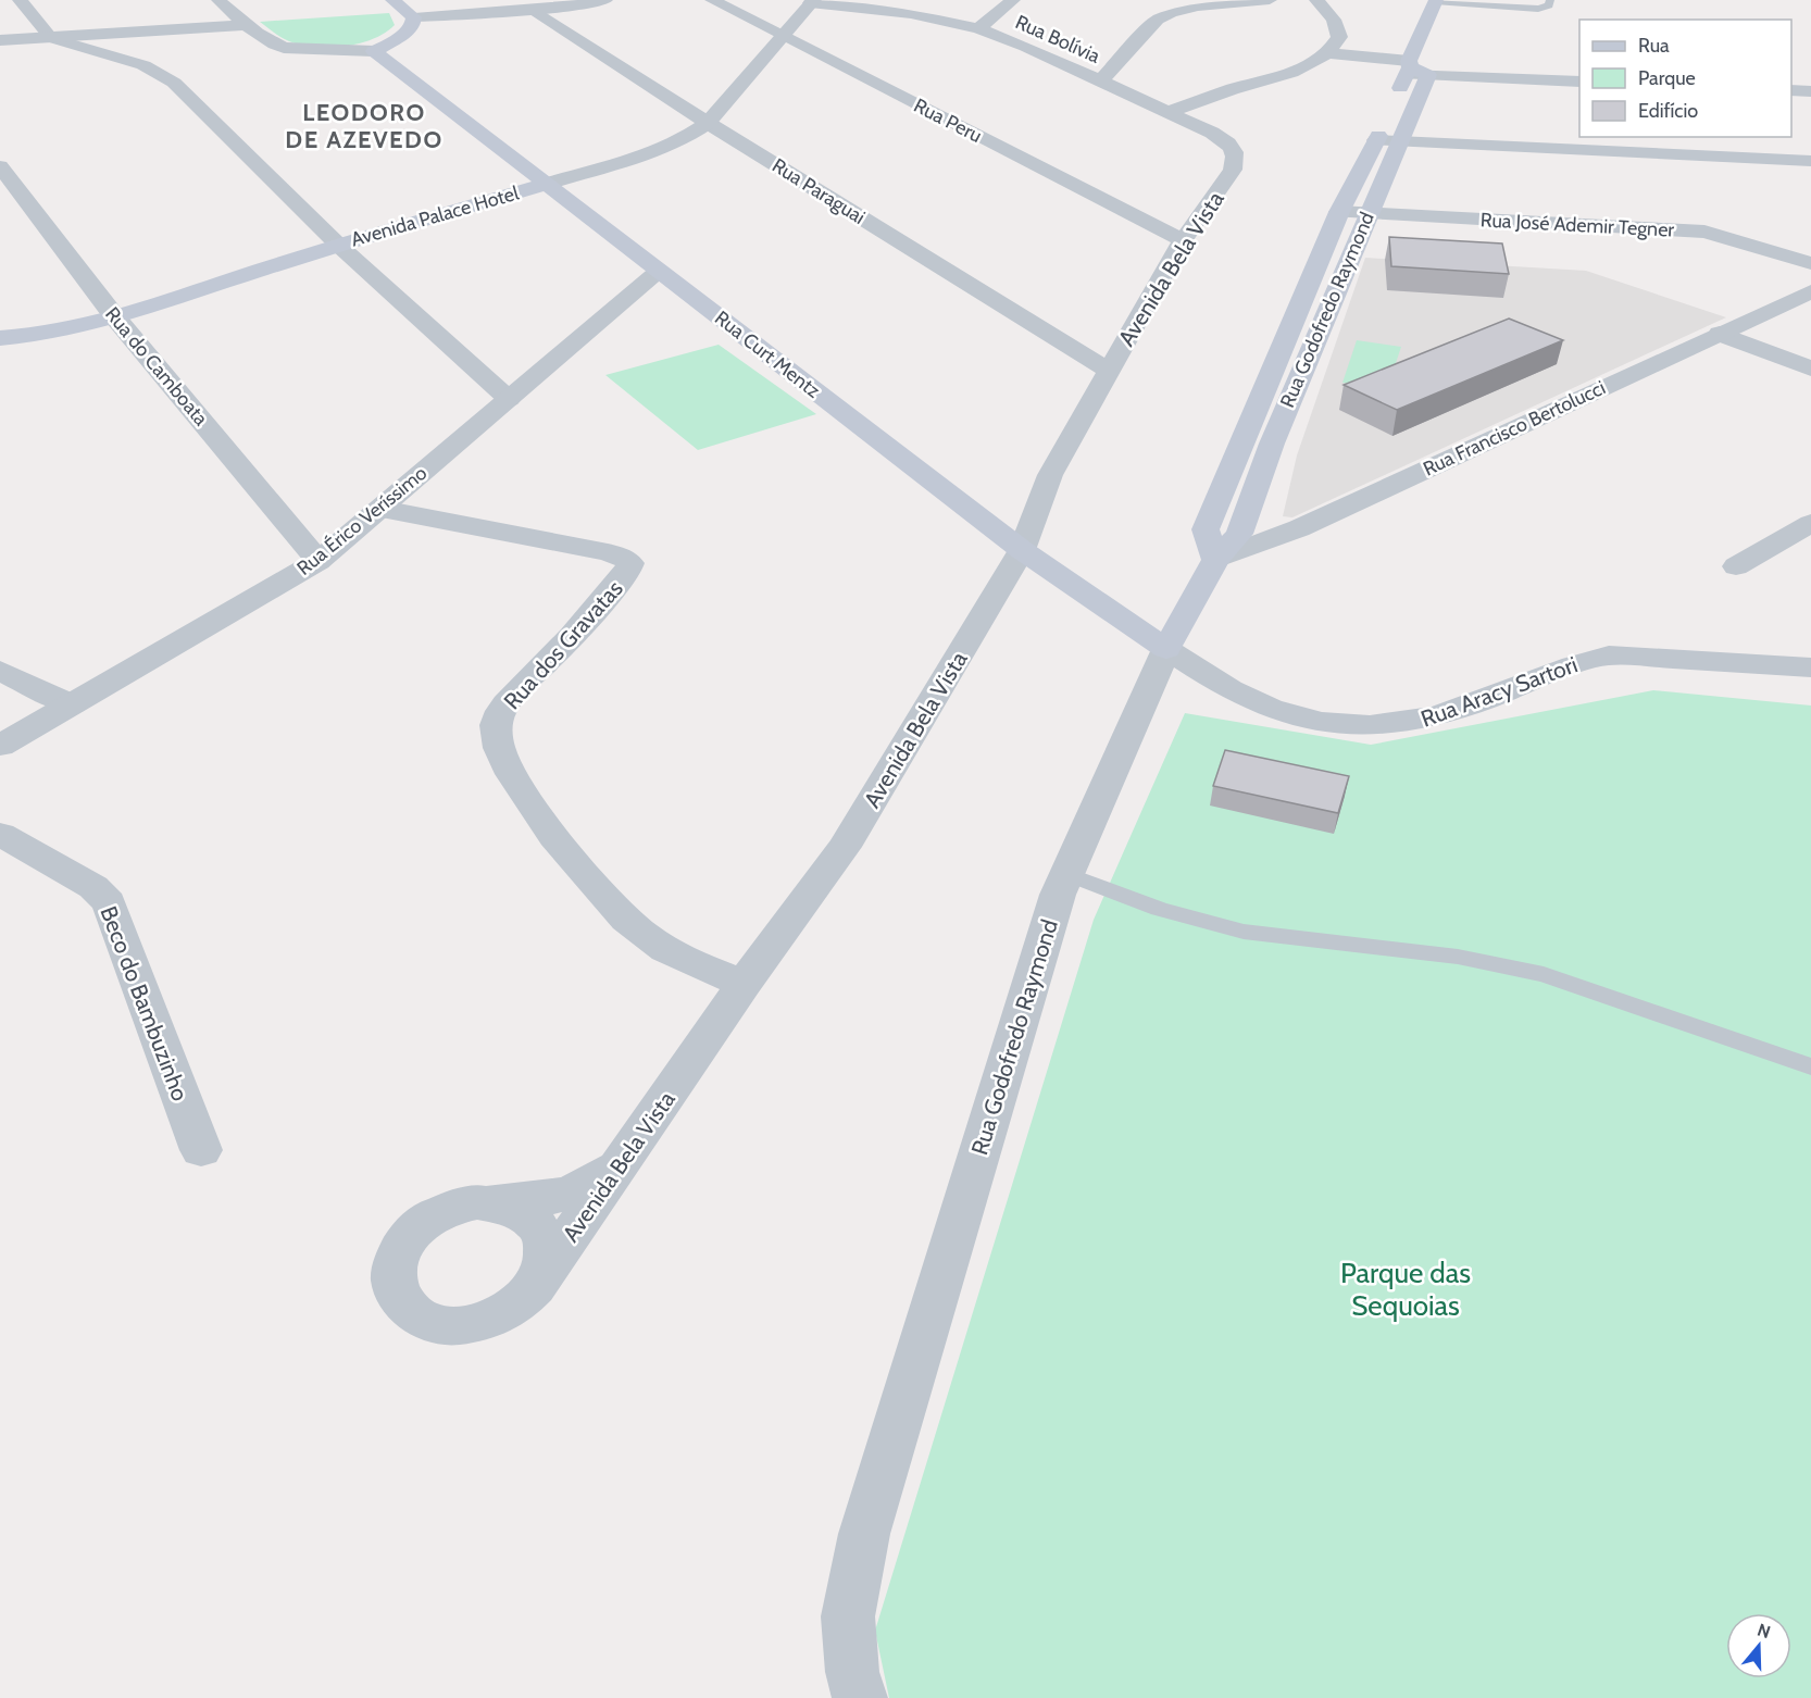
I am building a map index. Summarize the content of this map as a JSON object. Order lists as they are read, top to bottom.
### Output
{
  "streets": {
    "main road": ["Avenida Palace Hotel", "Rua Godofredo Raymond", "Rua Curt Mentz"],
    "street": [
      "Rua Bolívia",
      "Rua Peru",
      "Rua Paraguai",
      "Rua José Ademir Tegner",
      "Avenida Bela Vista",
      "Rua do Camboata",
      "Rua Francisco Bertolucci",
      "Rua Érico Veríssimo",
      "Rua dos Gravatas",
      "Rua Aracy Sartori",
      "Beco do Bambuzinho"
    ]
  },
  "crossings": [
    ["Rua Bolívia", "Avenida Palace Hotel"],
    ["Rua Bolívia", "Avenida Bela Vista"],
    ["Rua Peru", "Avenida Palace Hotel"],
    ["Rua Peru", "Avenida Bela Vista"],
    ["Rua Paraguai", "Avenida Palace Hotel"],
    ["Rua Paraguai", "Avenida Bela Vista"],
    ["Avenida Palace Hotel", "Rua Curt Mentz"],
    ["Avenida Palace Hotel", "Rua do Camboata"],
    ["Rua José Ademir Tegner", "Rua Godofredo Raymond"],
    ["Avenida Bela Vista", "Rua Curt Mentz"],
    ["Avenida Bela Vista", "Rua dos Gravatas"],
    ["Rua Godofredo Raymond", "Rua Curt Mentz"],
    ["Rua Godofredo Raymond", "Rua Francisco Bertolucci"],
    ["Rua Godofredo Raymond", "Rua Aracy Sartori"],
    ["Rua Curt Mentz", "Rua Érico Veríssimo"],
    ["Rua Curt Mentz", "Rua Aracy Sartori"],
    ["Rua do Camboata", "Rua Érico Veríssimo"],
    ["Rua Érico Veríssimo", "Rua dos Gravatas"]
  ],
  "districts": ["LEODORO DE AZEVEDO"],
  "parks": ["Parque das Sequoias"],
  "legend": ["Rua", "Parque", "Edifício"],
  "north": "top"
}
